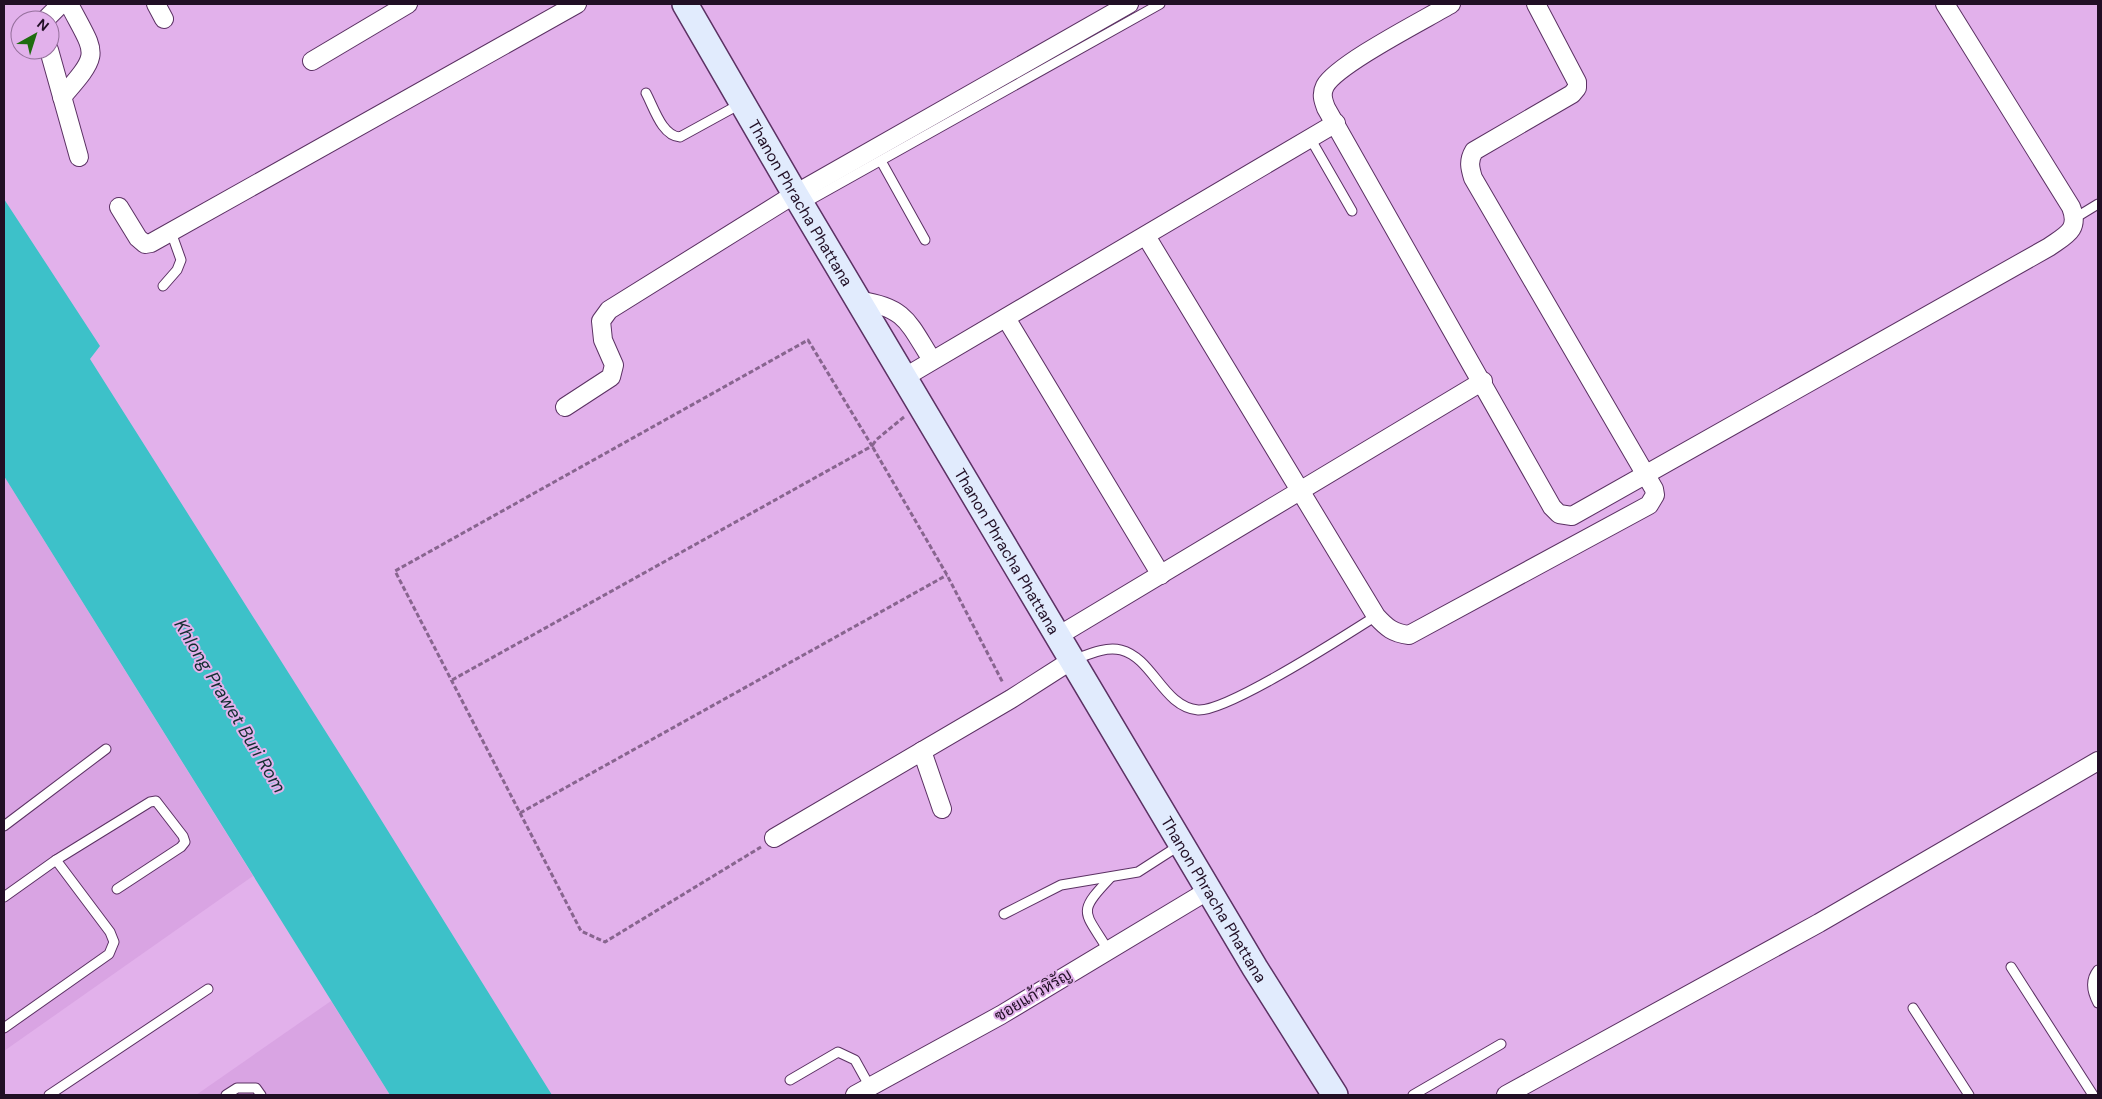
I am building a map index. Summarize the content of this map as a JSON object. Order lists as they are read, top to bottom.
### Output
{
  "streets": {
    "street": ["Thanon Phracha Phattana", "ซอยแก้วหิรัญ"]
  },
  "crossings": [
    ["Thanon Phracha Phattana", "ซอยแก้วหิรัญ"]
  ],
  "water": ["Khlong Prawet Buri Rom"],
  "north": "top right"
}
